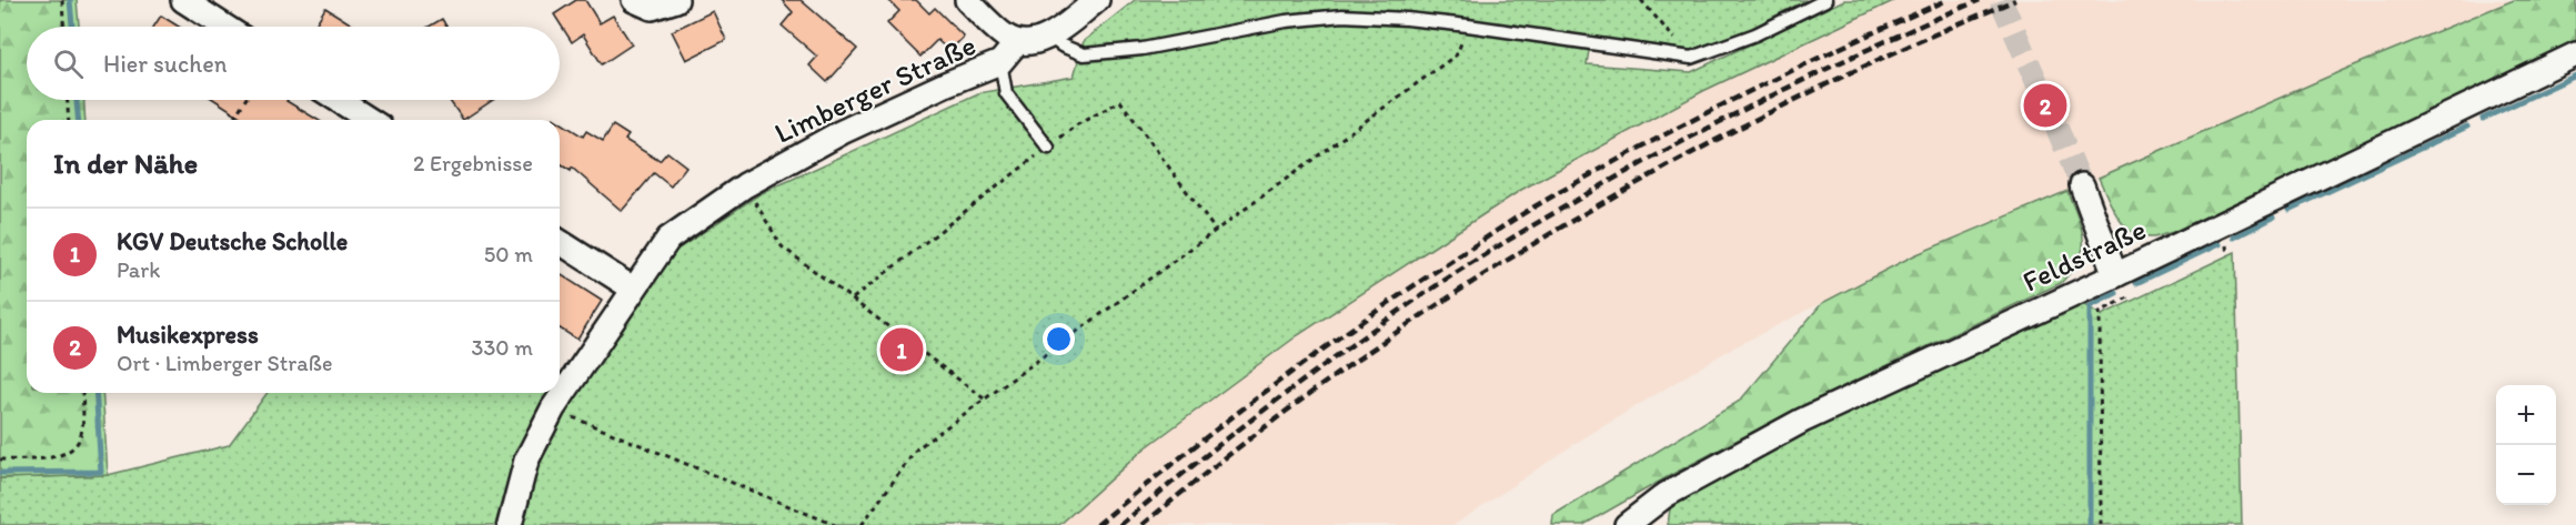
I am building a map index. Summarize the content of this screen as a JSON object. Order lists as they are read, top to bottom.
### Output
{
  "streets": {
    "street": ["Limberger Straße", "Feldstraße"]
  },
  "page": {
    "search": "Hier suchen",
    "pins": ["2", "1"],
    "heading": ["In der Nähe", "2 Ergebnisse"],
    "list": [
      {
        "mark": "1",
        "name": "KGV Deutsche Scholle",
        "note": "Park",
        "value": "50 m"
      },
      {
        "mark": "2",
        "name": "Musikexpress",
        "note": "Ort · Limberger Straße",
        "value": "330 m"
      }
    ],
    "map_buttons": ["+", "−"]
  }
}
